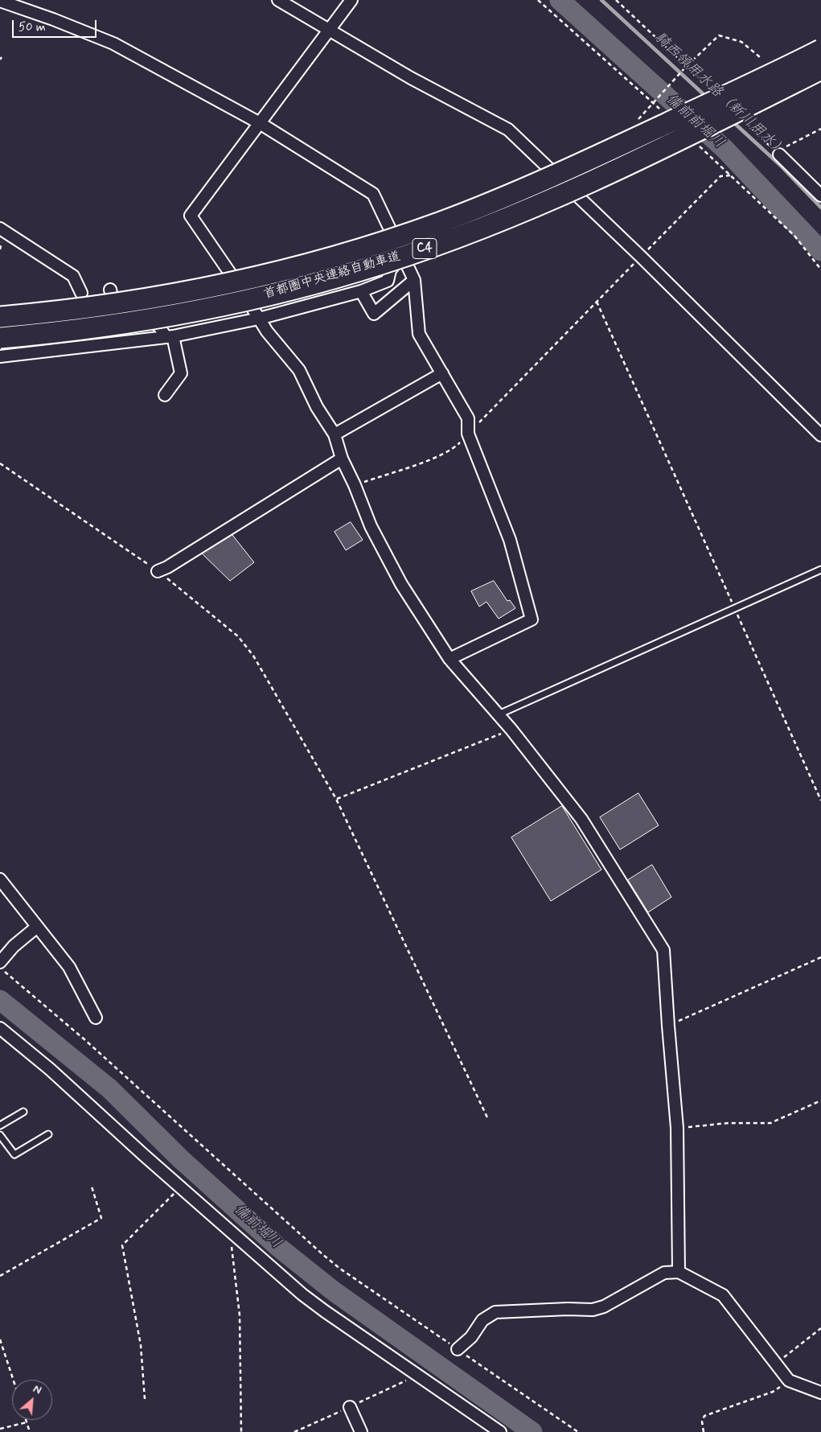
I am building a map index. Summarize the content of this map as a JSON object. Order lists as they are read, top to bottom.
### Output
{
  "streets": {
    "highway": ["C4", "首都圏中央連絡自動車道"]
  },
  "water": ["騎西領用水路（新川用水）", "備前前堀川", "備前堀川"],
  "scale_bar": "50 m",
  "north": "top right"
}
